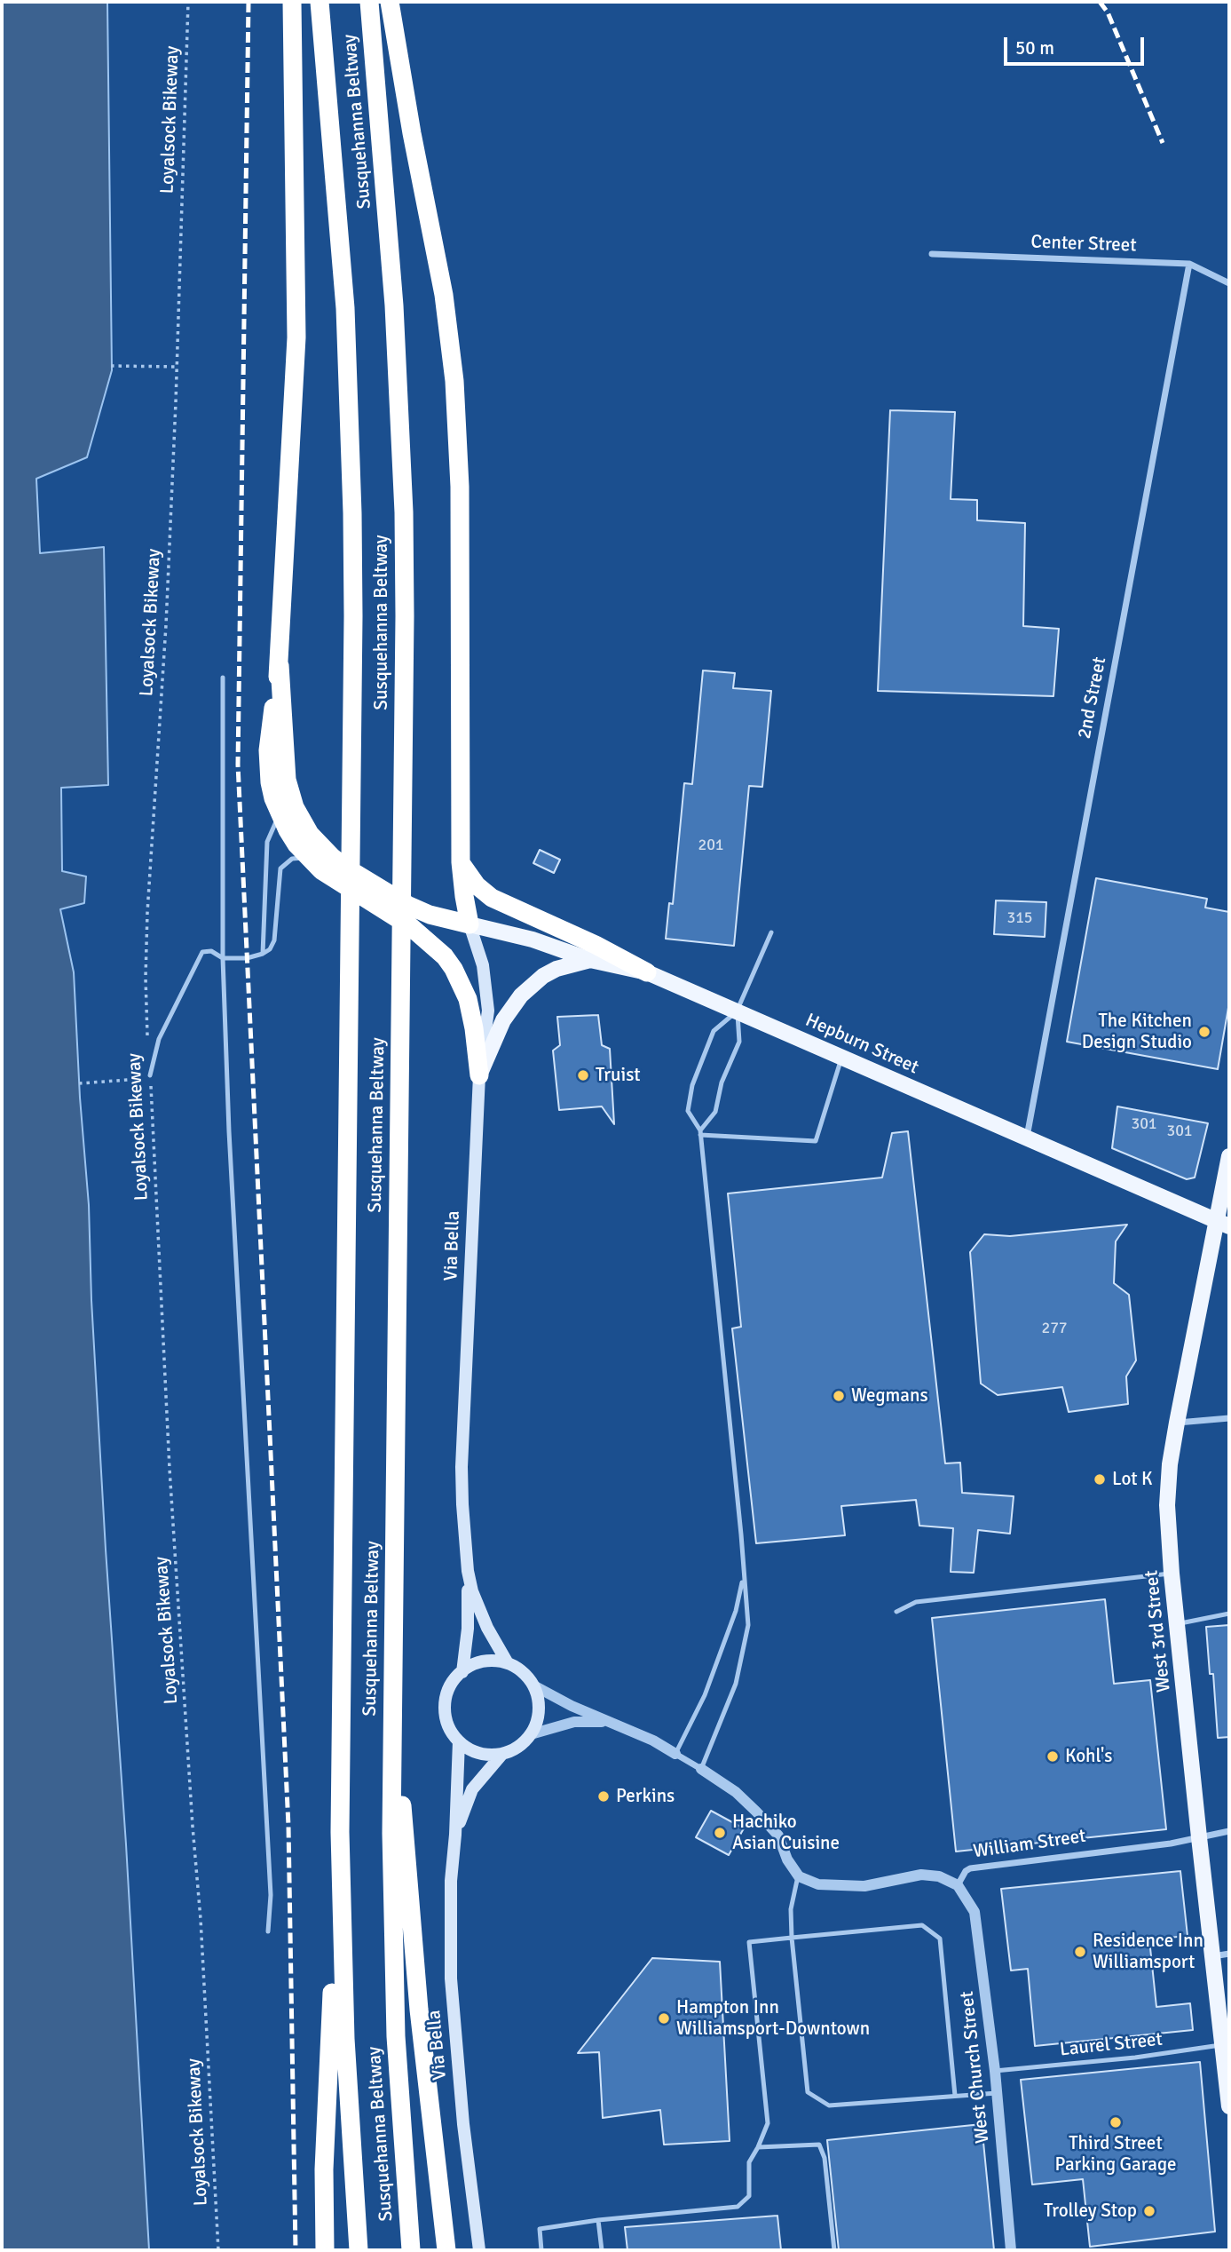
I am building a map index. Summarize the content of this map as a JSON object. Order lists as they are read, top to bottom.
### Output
{
  "streets": {
    "highway": ["Susquehanna Beltway"],
    "main road": ["Hepburn Street", "Via Bella", "West 3rd Street"],
    "street": [
      "Center Street",
      "2nd Street",
      "William Street",
      "West Church Street"
    ],
    "lane": ["Laurel Street"],
    "path": ["Loyalsock Bikeway"]
  },
  "crossings": [
    ["Center Street", "2nd Street"],
    ["2nd Street", "Hepburn Street"],
    ["Hepburn Street", "Via Bella"],
    ["Hepburn Street", "West 3rd Street"],
    ["West 3rd Street", "William Street"],
    ["West 3rd Street", "Laurel Street"],
    ["William Street", "West Church Street"],
    ["Laurel Street", "West Church Street"]
  ],
  "places": [
    "The Kitchen Design Studio",
    "Truist",
    "Wegmans",
    "Lot K",
    "Kohl's",
    "Perkins",
    "Hachiko Asian Cuisine",
    "Residence Inn Williamsport",
    "Hampton Inn Williamsport-Downtown",
    "Third Street Parking Garage",
    "Trolley Stop"
  ],
  "house_numbers": [
    "201",
    "315",
    "301",
    "301",
    "277"
  ],
  "scale_bar": "50 m"
}
